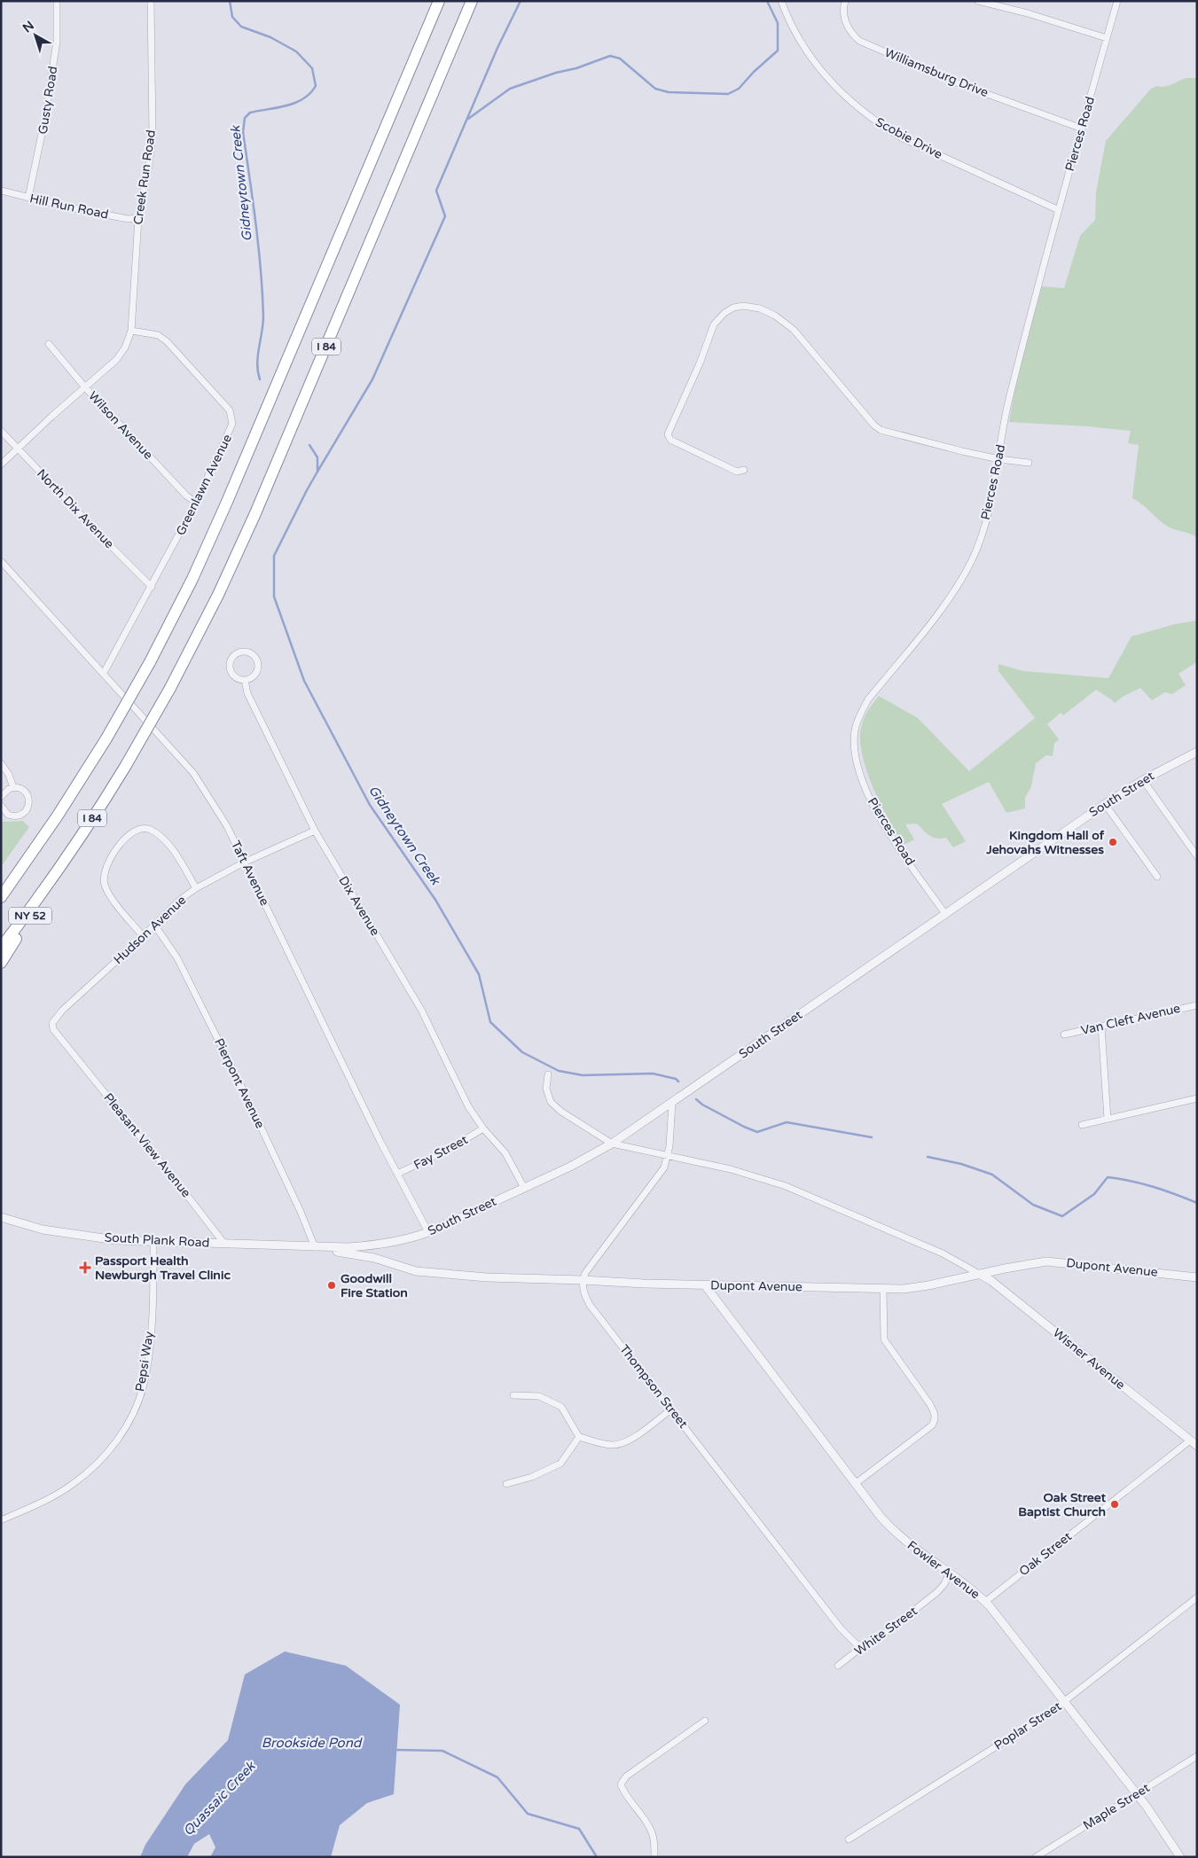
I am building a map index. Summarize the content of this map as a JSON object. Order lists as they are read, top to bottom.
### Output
{
  "streets": {
    "highway": ["I 84", "NY 52"],
    "street": [
      "Williamsburg Drive",
      "Gusty Road",
      "Pierces Road",
      "Scobie Drive",
      "Creek Run Road",
      "Hill Run Road",
      "Wilson Avenue",
      "Greenlawn Avenue",
      "North Dix Avenue",
      "South Street",
      "Taft Avenue",
      "Dix Avenue",
      "Hudson Avenue",
      "Van Cleft Avenue",
      "Pierpont Avenue",
      "Pleasant View Avenue",
      "Fay Street",
      "South Plank Road",
      "Dupont Avenue",
      "Wisner Avenue",
      "Pepsi Way",
      "Thompson Street",
      "Oak Street",
      "Fowler Avenue",
      "White Street",
      "Poplar Street",
      "Maple Street"
    ]
  },
  "crossings": [
    ["Williamsburg Drive", "Pierces Road"],
    ["Gusty Road", "Hill Run Road"],
    ["Pierces Road", "Scobie Drive"],
    ["Pierces Road", "South Street"],
    ["Creek Run Road", "Hill Run Road"],
    ["Creek Run Road", "Wilson Avenue"],
    ["Creek Run Road", "Greenlawn Avenue"],
    ["I 84", "NY 52"],
    ["Wilson Avenue", "Greenlawn Avenue"],
    ["Greenlawn Avenue", "North Dix Avenue"],
    ["Greenlawn Avenue", "Taft Avenue"],
    ["South Street", "Taft Avenue"],
    ["South Street", "Dix Avenue"],
    ["South Street", "Pierpont Avenue"],
    ["South Street", "South Plank Road"],
    ["South Street", "Dupont Avenue"],
    ["Taft Avenue", "Hudson Avenue"],
    ["Taft Avenue", "Fay Street"],
    ["Dix Avenue", "Hudson Avenue"],
    ["Dix Avenue", "Fay Street"],
    ["Hudson Avenue", "Pierpont Avenue"],
    ["Hudson Avenue", "Pleasant View Avenue"],
    ["Pierpont Avenue", "South Plank Road"],
    ["Pierpont Avenue", "Dupont Avenue"],
    ["Pleasant View Avenue", "South Plank Road"],
    ["South Plank Road", "Dupont Avenue"],
    ["South Plank Road", "Pepsi Way"],
    ["Dupont Avenue", "Wisner Avenue"],
    ["Dupont Avenue", "Thompson Street"],
    ["Dupont Avenue", "Fowler Avenue"],
    ["Wisner Avenue", "Oak Street"],
    ["Thompson Street", "White Street"],
    ["Oak Street", "Fowler Avenue"],
    ["Fowler Avenue", "White Street"],
    ["Fowler Avenue", "Poplar Street"],
    ["Fowler Avenue", "Maple Street"]
  ],
  "water": ["Gidneytown Creek", "Brookside Pond", "Quassaic Creek"],
  "places": {
    "other": ["Kingdom Hall of Jehovahs Witnesses", "Goodwill Fire Station", "Oak Street Baptist Church"],
    "health": ["Passport Health Newburgh Travel Clinic"]
  },
  "north": "top left"
}
